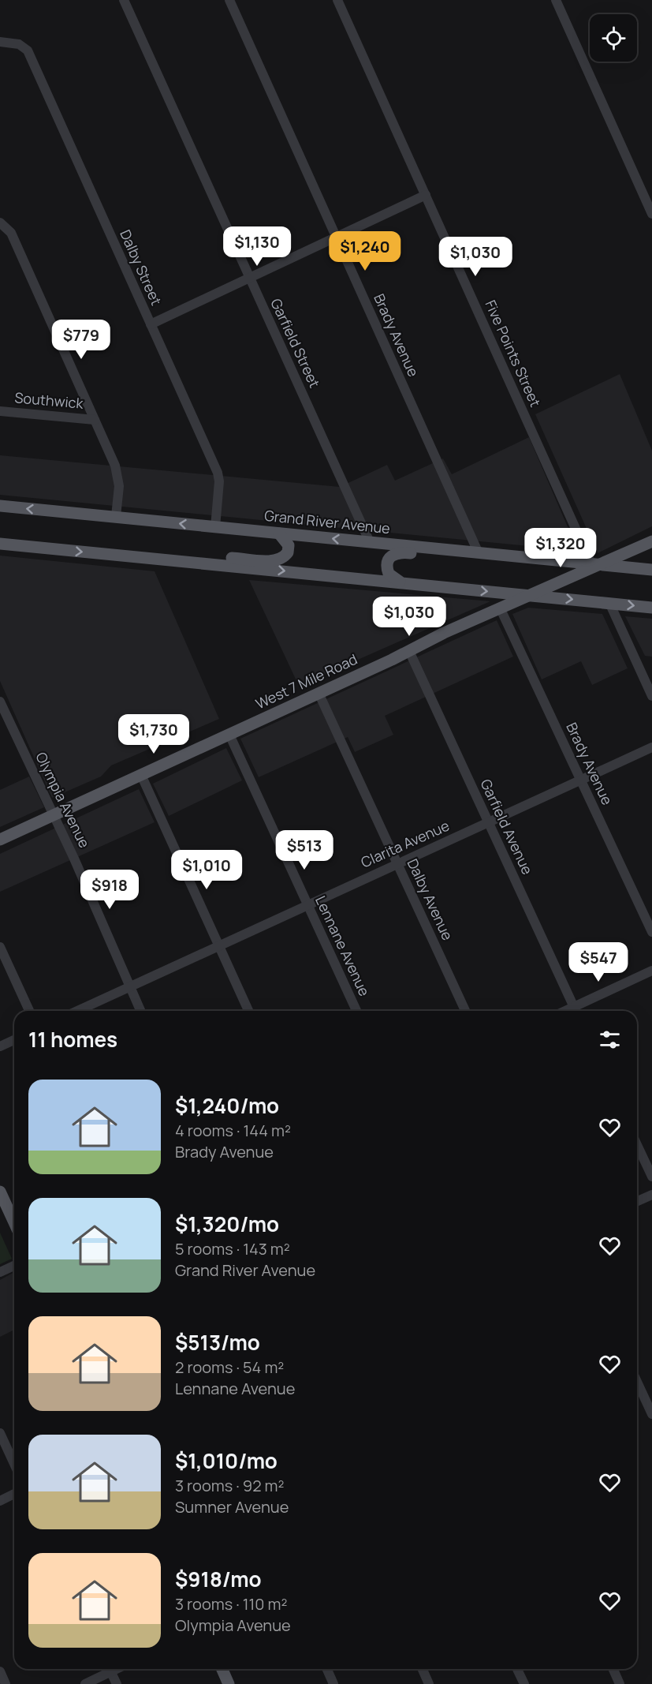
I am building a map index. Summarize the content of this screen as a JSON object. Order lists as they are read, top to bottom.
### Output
{
  "streets": {
    "main road": ["Grand River Avenue", "West 7 Mile Road"],
    "street": [
      "Dalby Street",
      "Brady Avenue",
      "Garfield Street",
      "Five Points Street",
      "Southwick",
      "Olympia Avenue",
      "Garfield Avenue",
      "Clarita Avenue",
      "Dalby Avenue",
      "Lennane Avenue"
    ]
  },
  "crossings": [
    ["Dalby Street", "Grand River Avenue"],
    ["Brady Avenue", "Grand River Avenue"],
    ["Brady Avenue", "West 7 Mile Road"],
    ["Brady Avenue", "Clarita Avenue"],
    ["Garfield Street", "Grand River Avenue"],
    ["Five Points Street", "Grand River Avenue"],
    ["Five Points Street", "West 7 Mile Road"],
    ["Grand River Avenue", "West 7 Mile Road"],
    ["West 7 Mile Road", "Olympia Avenue"],
    ["West 7 Mile Road", "Garfield Avenue"],
    ["West 7 Mile Road", "Dalby Avenue"],
    ["West 7 Mile Road", "Lennane Avenue"],
    ["Olympia Avenue", "Clarita Avenue"],
    ["Garfield Avenue", "Clarita Avenue"],
    ["Clarita Avenue", "Dalby Avenue"],
    ["Clarita Avenue", "Lennane Avenue"]
  ],
  "page": {
    "price": [
      "$1,130",
      "$1,240",
      "$1,030",
      "$779",
      "$1,320",
      "$1,030",
      "$1,730",
      "$513",
      "$1,010",
      "$918",
      "$547"
    ],
    "heading": "11 homes",
    "list": [
      {
        "name": "$1,240/mo",
        "note": "4 rooms · 144 m² · Brady Avenue"
      },
      {
        "name": "$1,320/mo",
        "note": "5 rooms · 143 m² · Grand River Avenue"
      },
      {
        "name": "$513/mo",
        "note": "2 rooms · 54 m² · Lennane Avenue"
      },
      {
        "name": "$1,010/mo",
        "note": "3 rooms · 92 m² · Sumner Avenue"
      },
      {
        "name": "$918/mo",
        "note": "3 rooms · 110 m² · Olympia Avenue"
      }
    ]
  }
}
